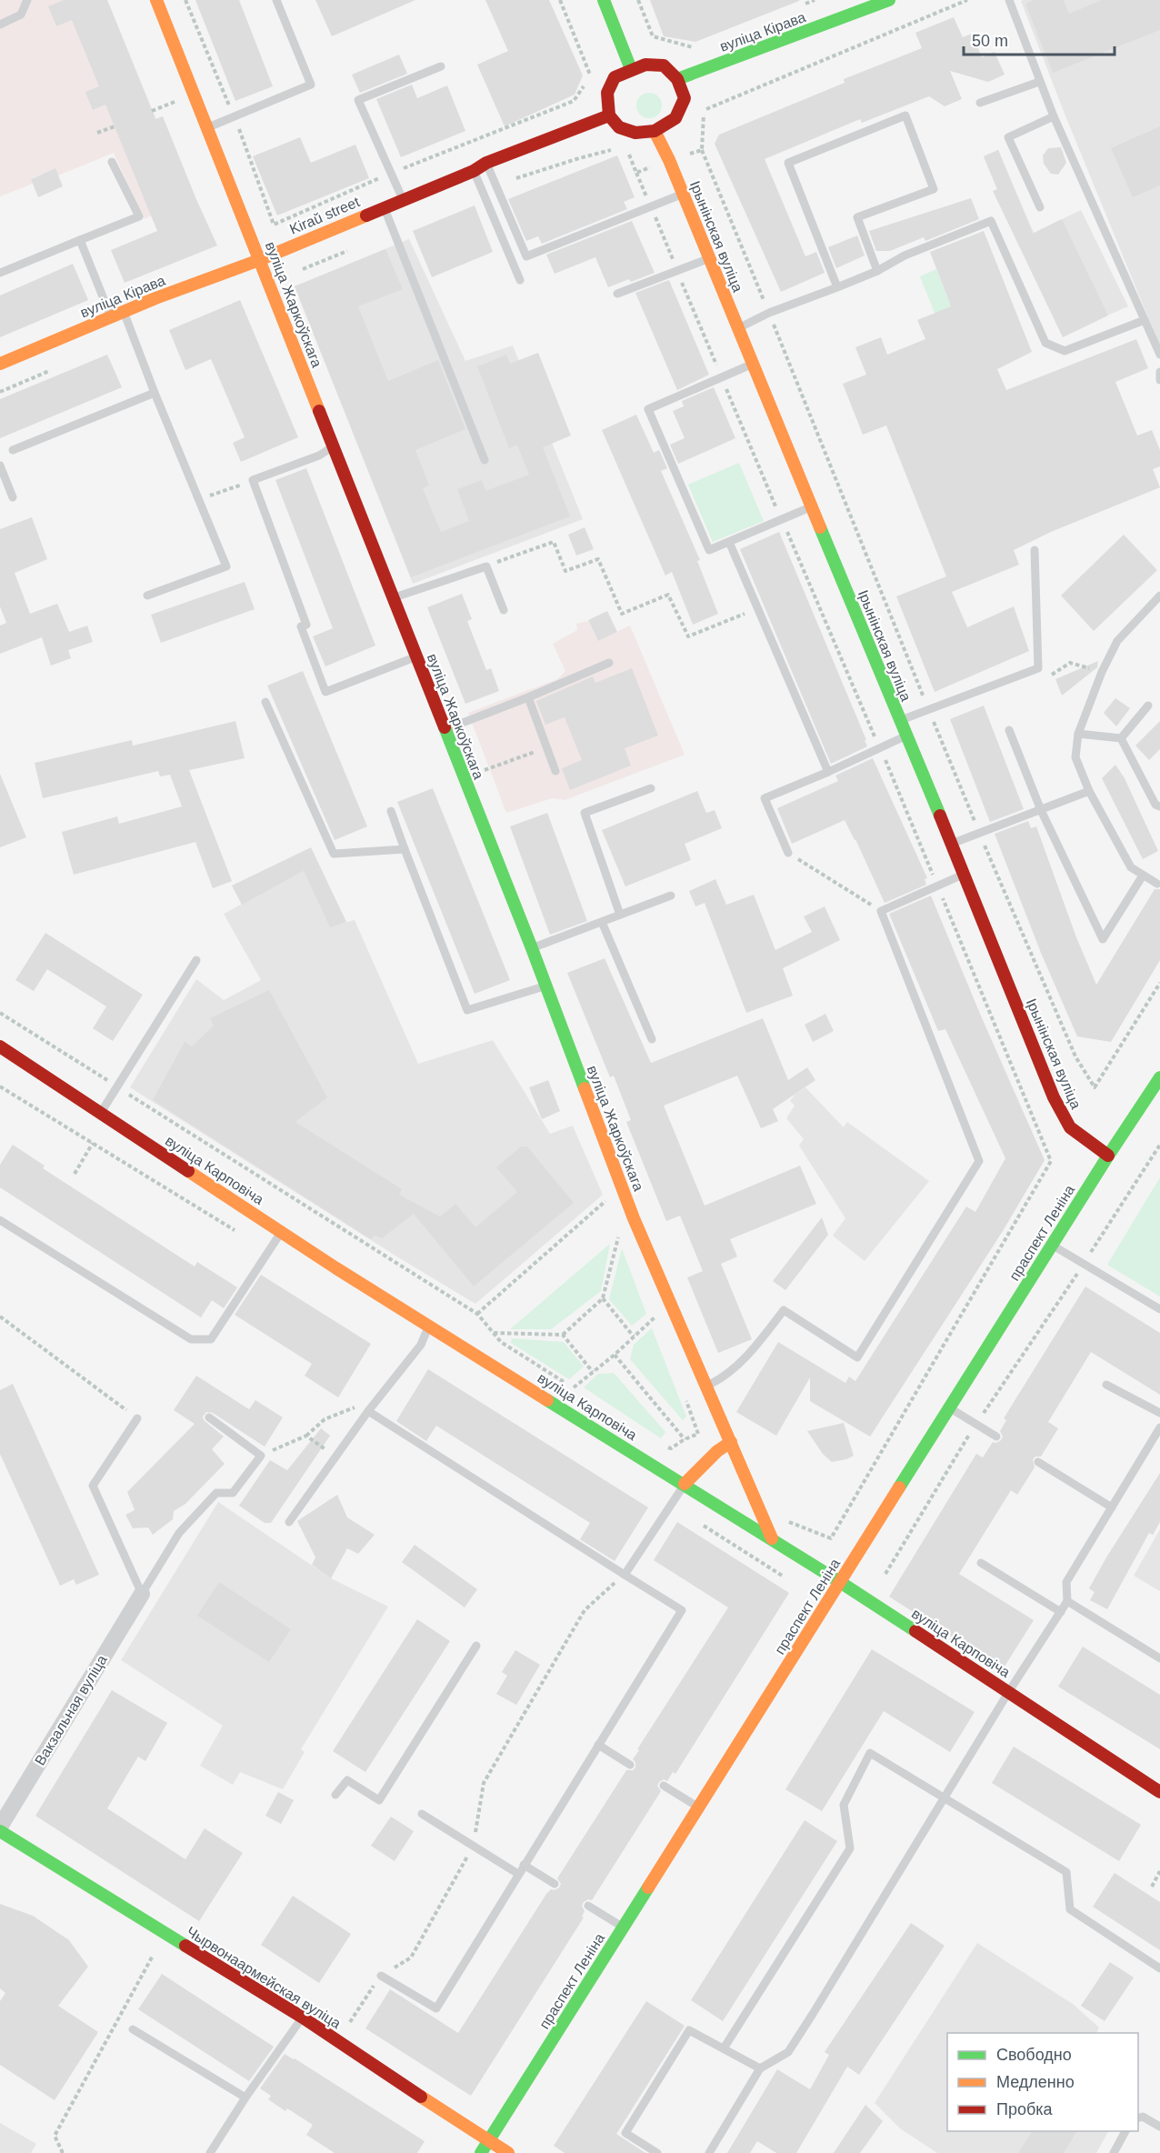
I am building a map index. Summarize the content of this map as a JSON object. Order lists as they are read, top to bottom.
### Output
{
  "streets": {
    "street": [
      "вуліца Кірава",
      "Kiraŭ street",
      "Ірынінская вуліца",
      "вуліца Жаркоўскага",
      "вуліца Карповіча",
      "праспект Леніна",
      "Вакзальная вуліца",
      "Чырвонаармейская вуліца"
    ]
  },
  "crossings": [
    ["вуліца Кірава", "Kiraŭ street"],
    ["вуліца Кірава", "Ірынінская вуліца"],
    ["вуліца Кірава", "вуліца Жаркоўскага"],
    ["Kiraŭ street", "вуліца Жаркоўскага"],
    ["Ірынінская вуліца", "праспект Леніна"],
    ["вуліца Жаркоўскага", "вуліца Карповіча"],
    ["вуліца Карповіча", "праспект Леніна"],
    ["праспект Леніна", "Чырвонаармейская вуліца"]
  ],
  "legend": ["Свободно", "Медленно", "Пробка"],
  "scale_bar": "50 m"
}
